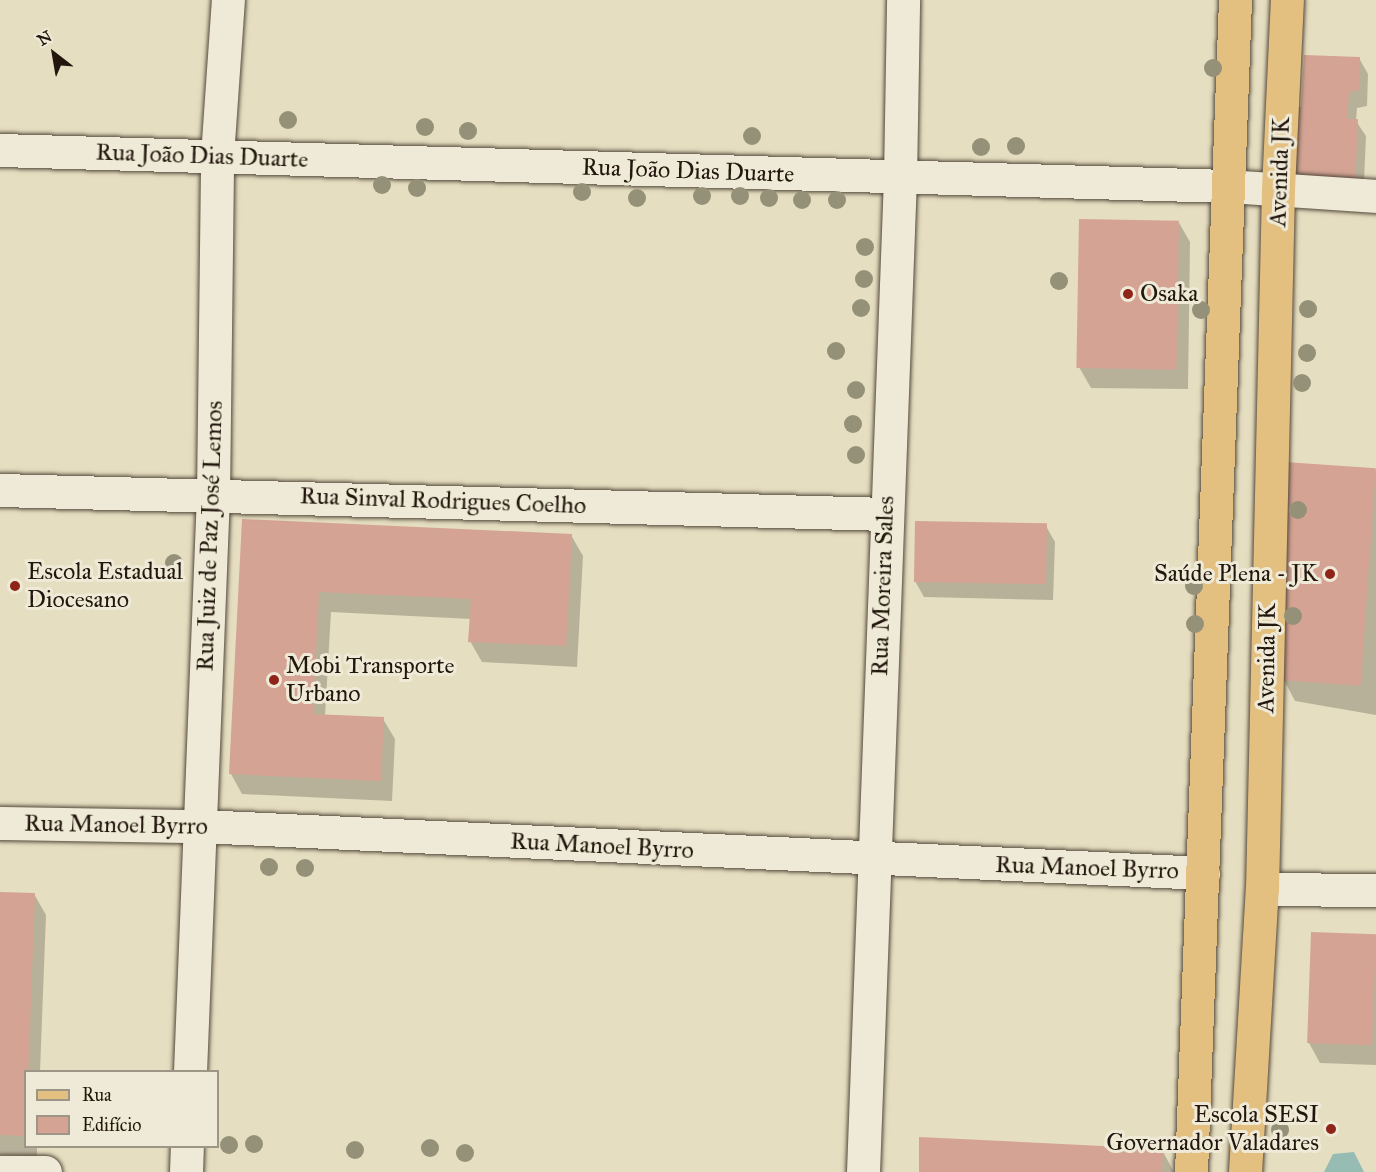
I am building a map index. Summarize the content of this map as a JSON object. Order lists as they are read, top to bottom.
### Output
{
  "streets": {
    "main road": ["Avenida JK"],
    "street": [
      "Rua João Dias Duarte",
      "Rua Sinval Rodrigues Coelho",
      "Rua Juiz de Paz José Lemos",
      "Rua Moreira Sales",
      "Rua Manoel Byrro"
    ]
  },
  "crossings": [
    ["Rua João Dias Duarte", "Avenida JK"],
    ["Rua João Dias Duarte", "Rua Juiz de Paz José Lemos"],
    ["Rua João Dias Duarte", "Rua Moreira Sales"],
    ["Rua Sinval Rodrigues Coelho", "Rua Juiz de Paz José Lemos"],
    ["Rua Sinval Rodrigues Coelho", "Rua Moreira Sales"],
    ["Rua Juiz de Paz José Lemos", "Rua Manoel Byrro"],
    ["Rua Moreira Sales", "Rua Manoel Byrro"]
  ],
  "places": [
    "Osaka",
    "Saúde Plena - JK",
    "Escola Estadual Diocesano",
    "Mobi Transporte Urbano",
    "Escola SESI Governador Valadares"
  ],
  "legend": ["Rua", "Edifício"],
  "north": "top left"
}
